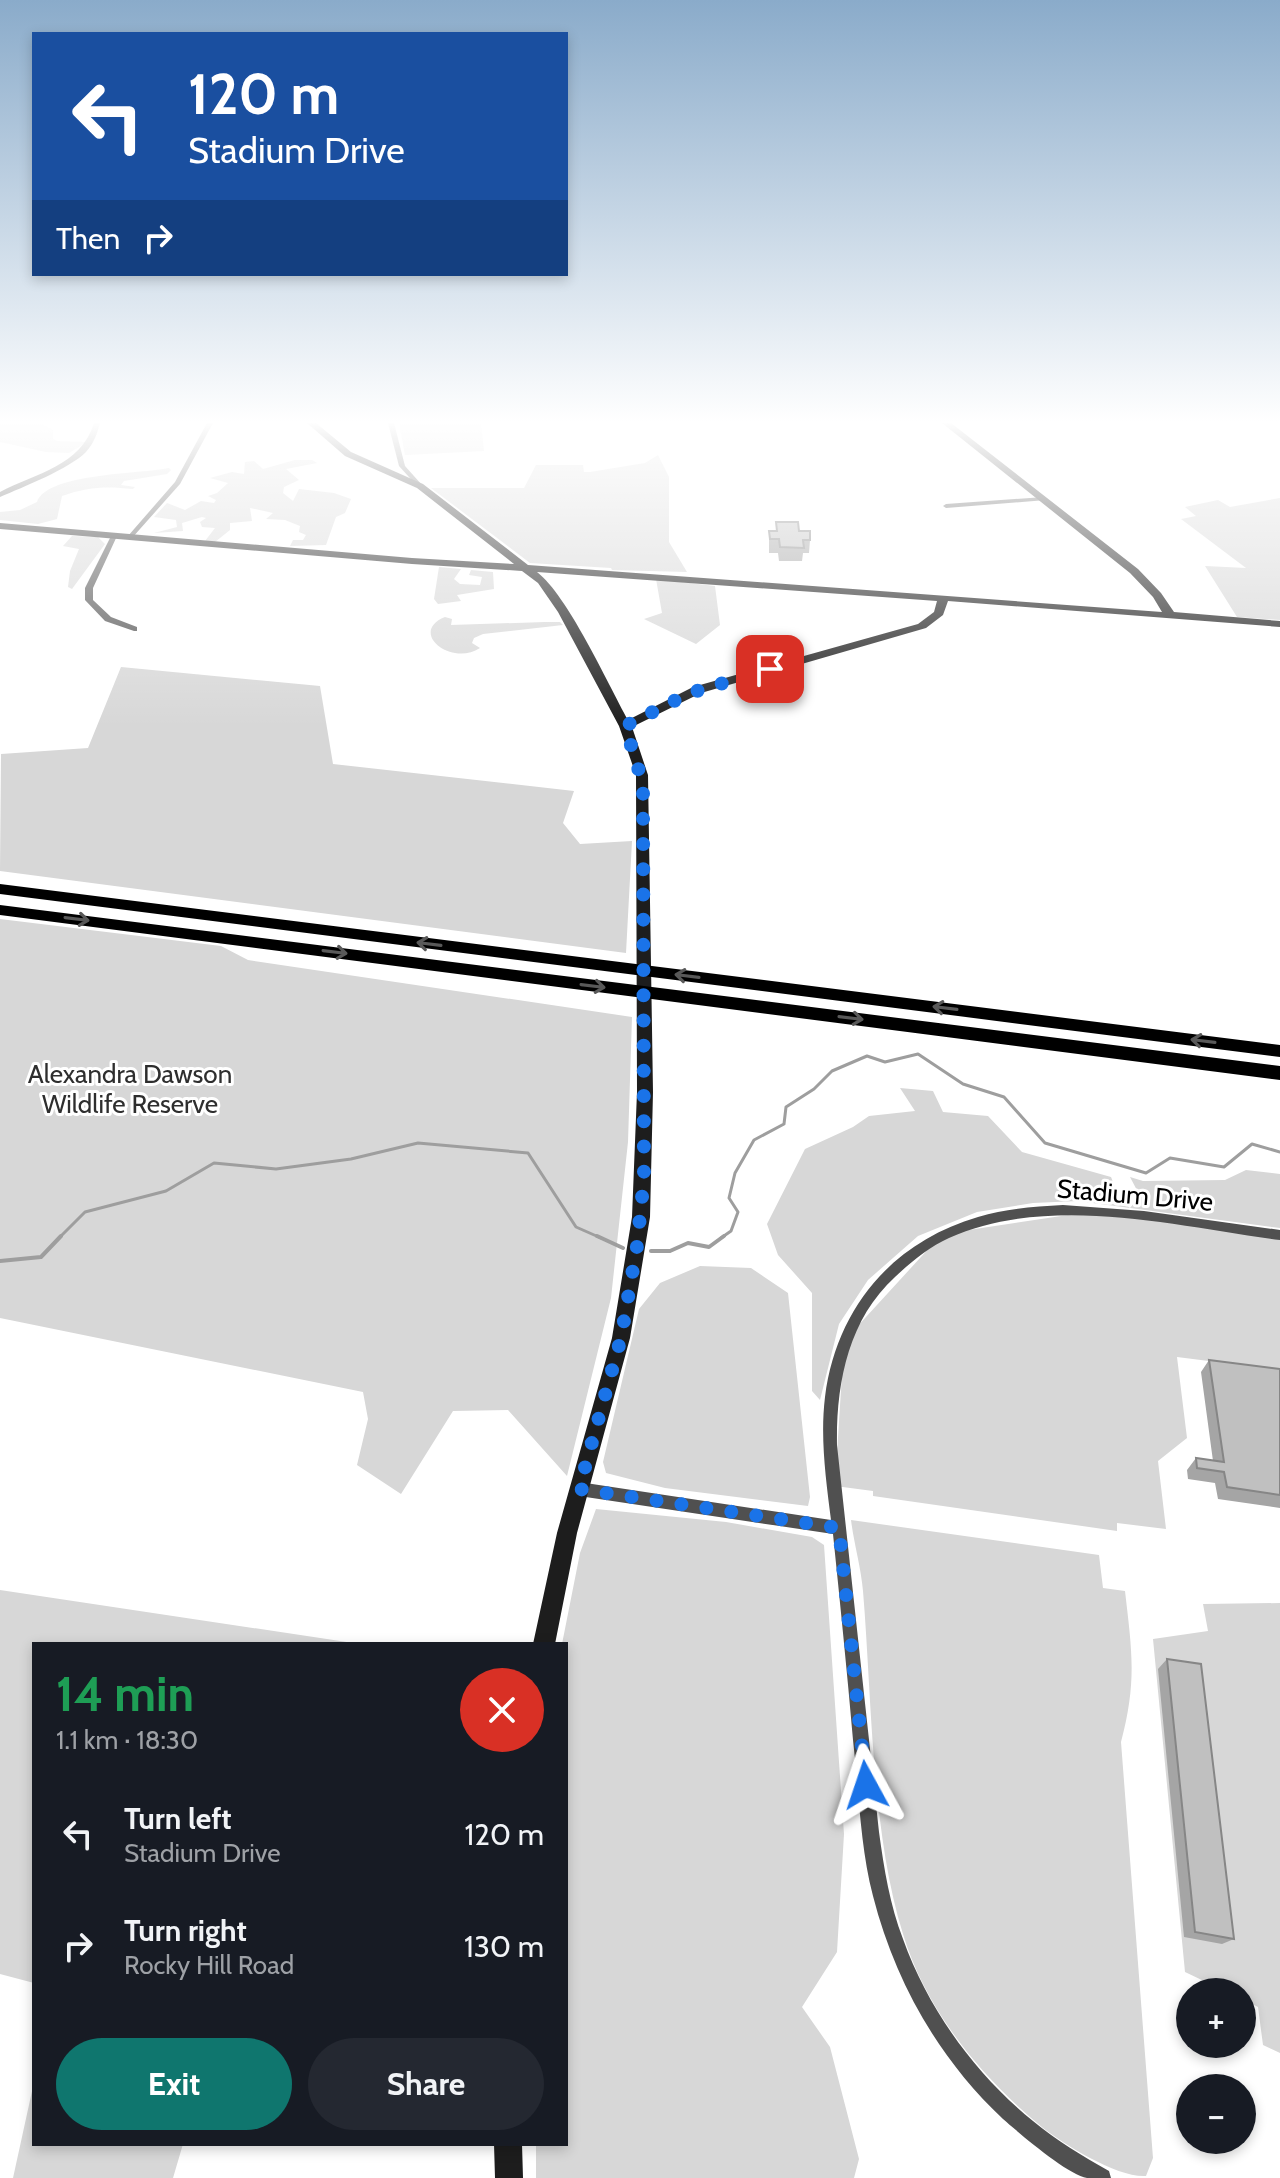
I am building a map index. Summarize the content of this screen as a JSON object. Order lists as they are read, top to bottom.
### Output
{
  "streets": {
    "street": ["Stadium Drive"]
  },
  "parks": ["Alexandra Dawson Wildlife Reserve"],
  "page": {
    "turn": ["120 m", "Stadium Drive"],
    "then": "Then",
    "heading": ["14 min", "1.1 km · 18:30"],
    "list": [
      {
        "name": "Turn left",
        "note": "Stadium Drive",
        "value": "120 m"
      },
      {
        "name": "Turn right",
        "note": "Rocky Hill Road",
        "value": "130 m"
      }
    ],
    "map_buttons": ["+", "−"],
    "buttons": ["Exit", "Share"]
  }
}
